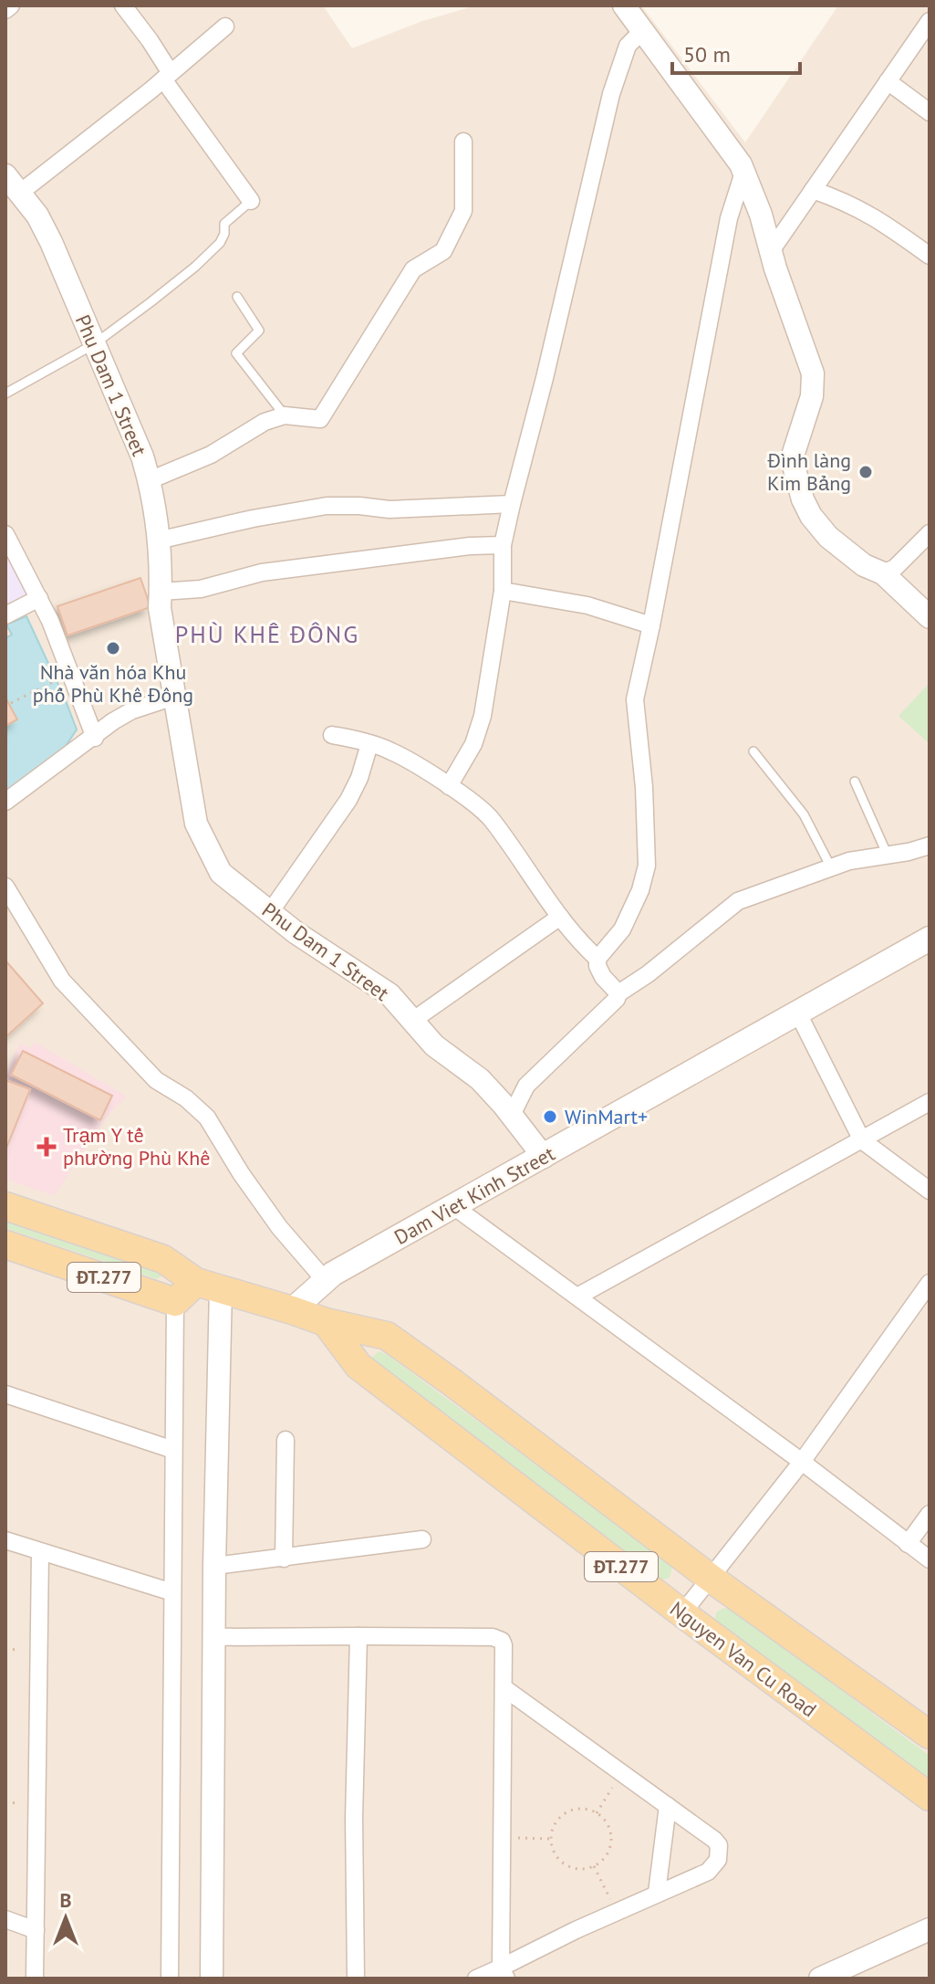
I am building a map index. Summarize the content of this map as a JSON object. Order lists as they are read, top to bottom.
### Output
{
  "streets": {
    "main road": ["Dam Viet Kinh Street", "ĐT.277", "Nguyen Van Cu Road"],
    "street": ["Phu Dam 1 Street"]
  },
  "crossings": [
    ["Phu Dam 1 Street", "Dam Viet Kinh Street"],
    ["Dam Viet Kinh Street", "ĐT.277"],
    ["ĐT.277", "Nguyen Van Cu Road"]
  ],
  "districts": ["PHÙ KHÊ ĐÔNG"],
  "places": {
    "other": ["Đình làng Kim Bảng", "Nhà văn hóa Khu phố Phù Khê Đông", "WinMart+"],
    "health": ["Trạm Y tế phường Phù Khê"]
  },
  "scale_bar": "50 m",
  "north": "top"
}
